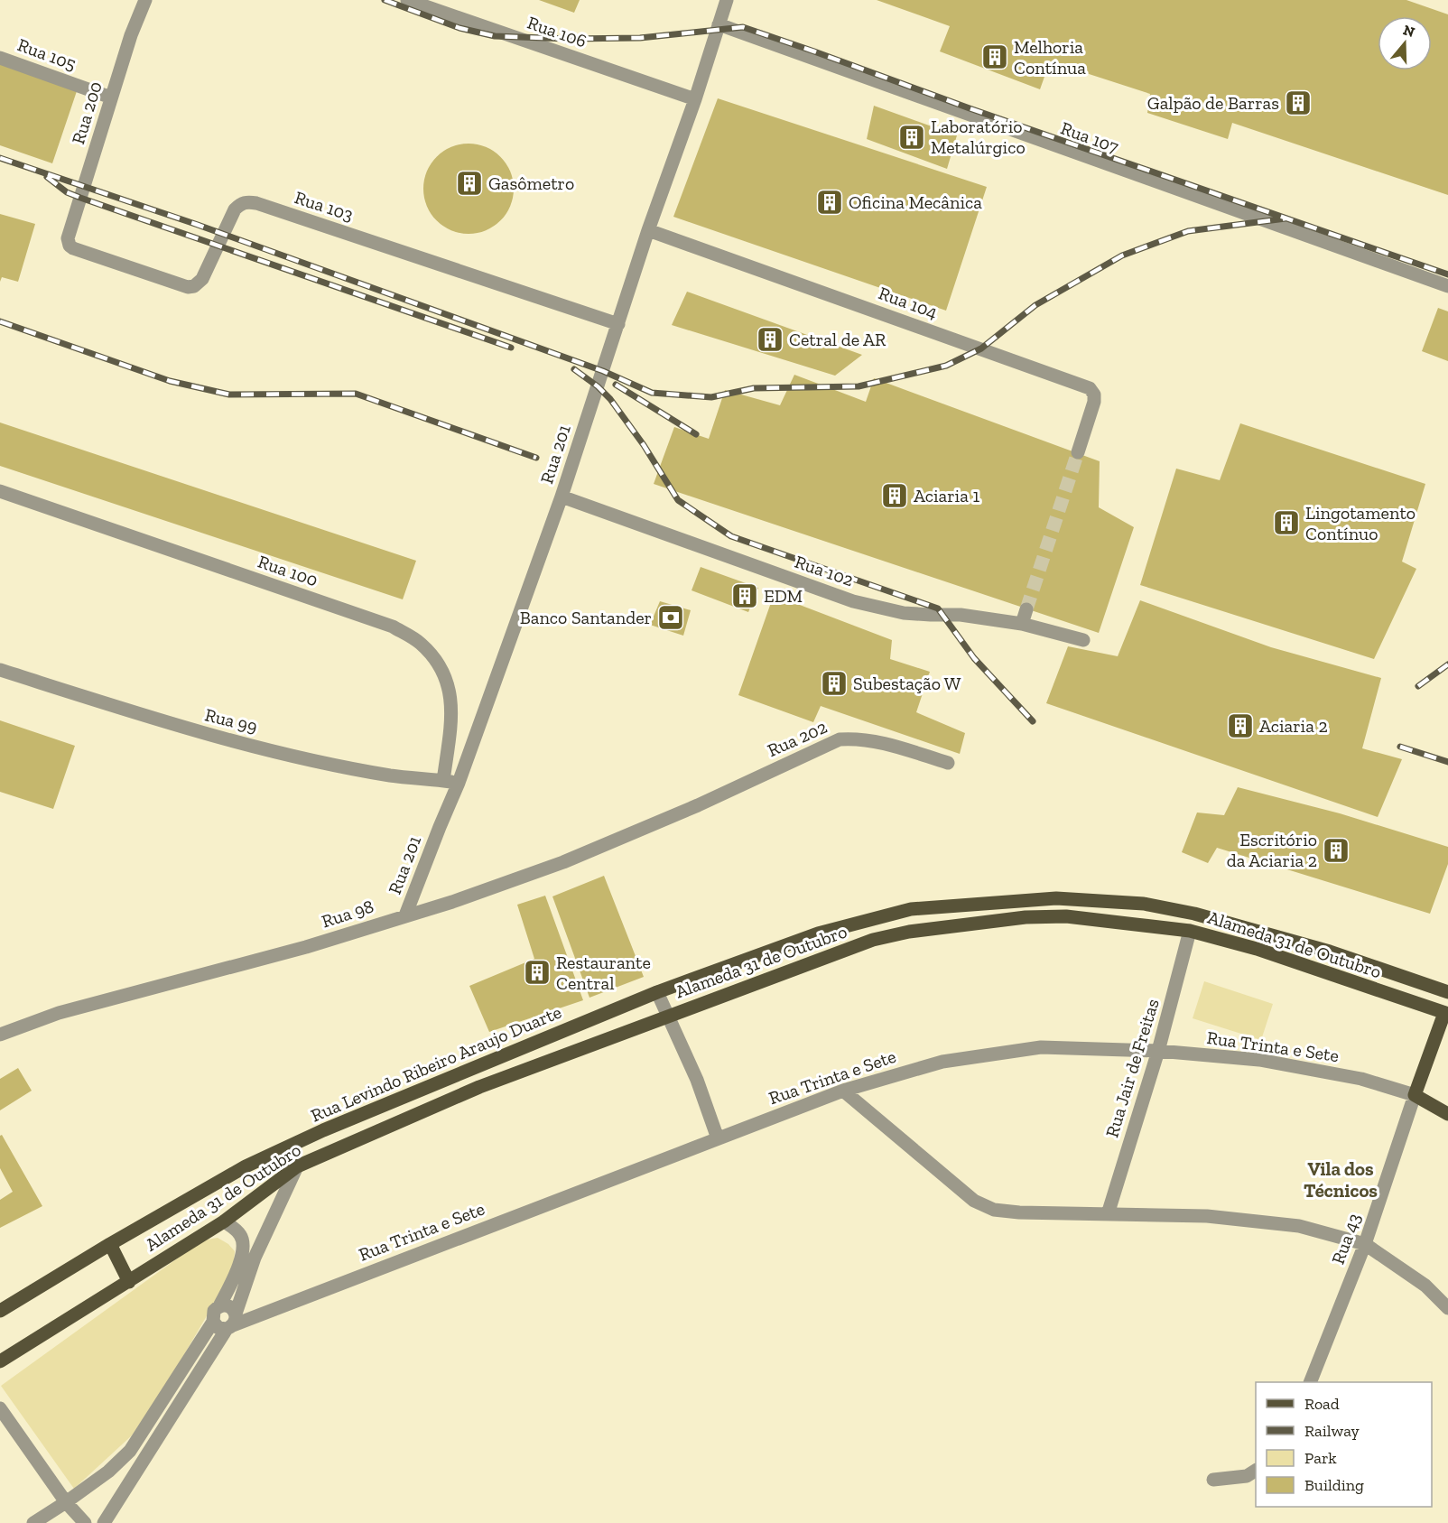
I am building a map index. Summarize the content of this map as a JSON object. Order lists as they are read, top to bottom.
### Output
{
  "streets": {
    "main road": [
      "Alameda 31 de Outubro",
      "Rua Trinta e Sete",
      "Rua Levindo Ribeiro Araujo Duarte",
      "Rua 43"
    ],
    "street": [
      "Rua 106",
      "Rua 105",
      "Rua 200",
      "Rua 107",
      "Rua 103",
      "Rua 104",
      "Rua 201",
      "Rua 100",
      "Rua 102",
      "Rua 99",
      "Rua 202",
      "Rua 98",
      "Rua Jair de Freitas"
    ]
  },
  "crossings": [
    ["Rua 106", "Rua 201"],
    ["Rua 105", "Rua 200"],
    ["Rua 200", "Rua 103"],
    ["Rua 107", "Rua 201"],
    ["Rua 103", "Rua 201"],
    ["Rua 104", "Rua 201"],
    ["Rua 201", "Rua 102"],
    ["Rua 201", "Rua 99"],
    ["Rua 201", "Rua 98"],
    ["Rua 100", "Rua 99"],
    ["Rua 202", "Rua 98"],
    ["Alameda 31 de Outubro", "Rua Levindo Ribeiro Araujo Duarte"],
    ["Alameda 31 de Outubro", "Rua Jair de Freitas"],
    ["Alameda 31 de Outubro", "Rua 43"],
    ["Rua Trinta e Sete", "Rua Jair de Freitas"],
    ["Rua Trinta e Sete", "Rua 43"]
  ],
  "districts": ["Vila dos Técnicos"],
  "places": {
    "building": [
      "Melhoria Contínua",
      "Galpão de Barras",
      "Laboratório Metalúrgico",
      "Gasômetro",
      "Oficina Mecânica",
      "Cetral de AR",
      "Aciaria 1",
      "Lingotamento Contínuo",
      "EDM",
      "Subestação W",
      "Aciaria 2",
      "Escritório da Aciaria 2",
      "Restaurante Central"
    ],
    "bank": ["Banco Santander"]
  },
  "legend": [
    "Road",
    "Railway",
    "Park",
    "Building"
  ],
  "north": "top"
}
